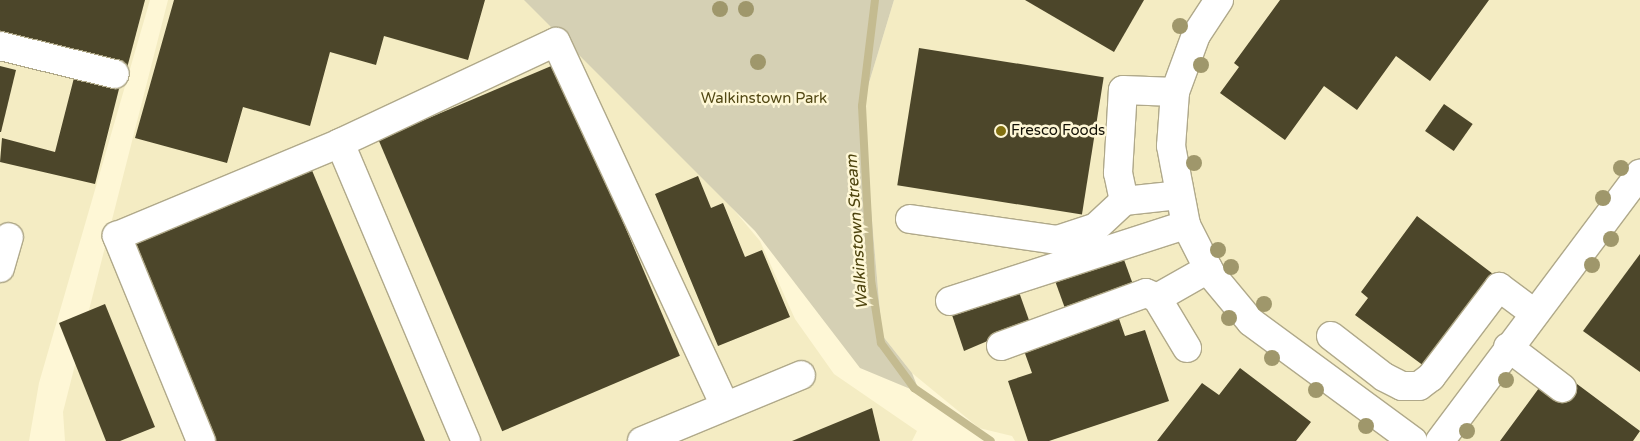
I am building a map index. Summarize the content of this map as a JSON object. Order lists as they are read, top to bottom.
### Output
{
  "water": ["Walkinstown Stream"],
  "parks": ["Walkinstown Park"],
  "places": ["Fresco Foods"]
}
